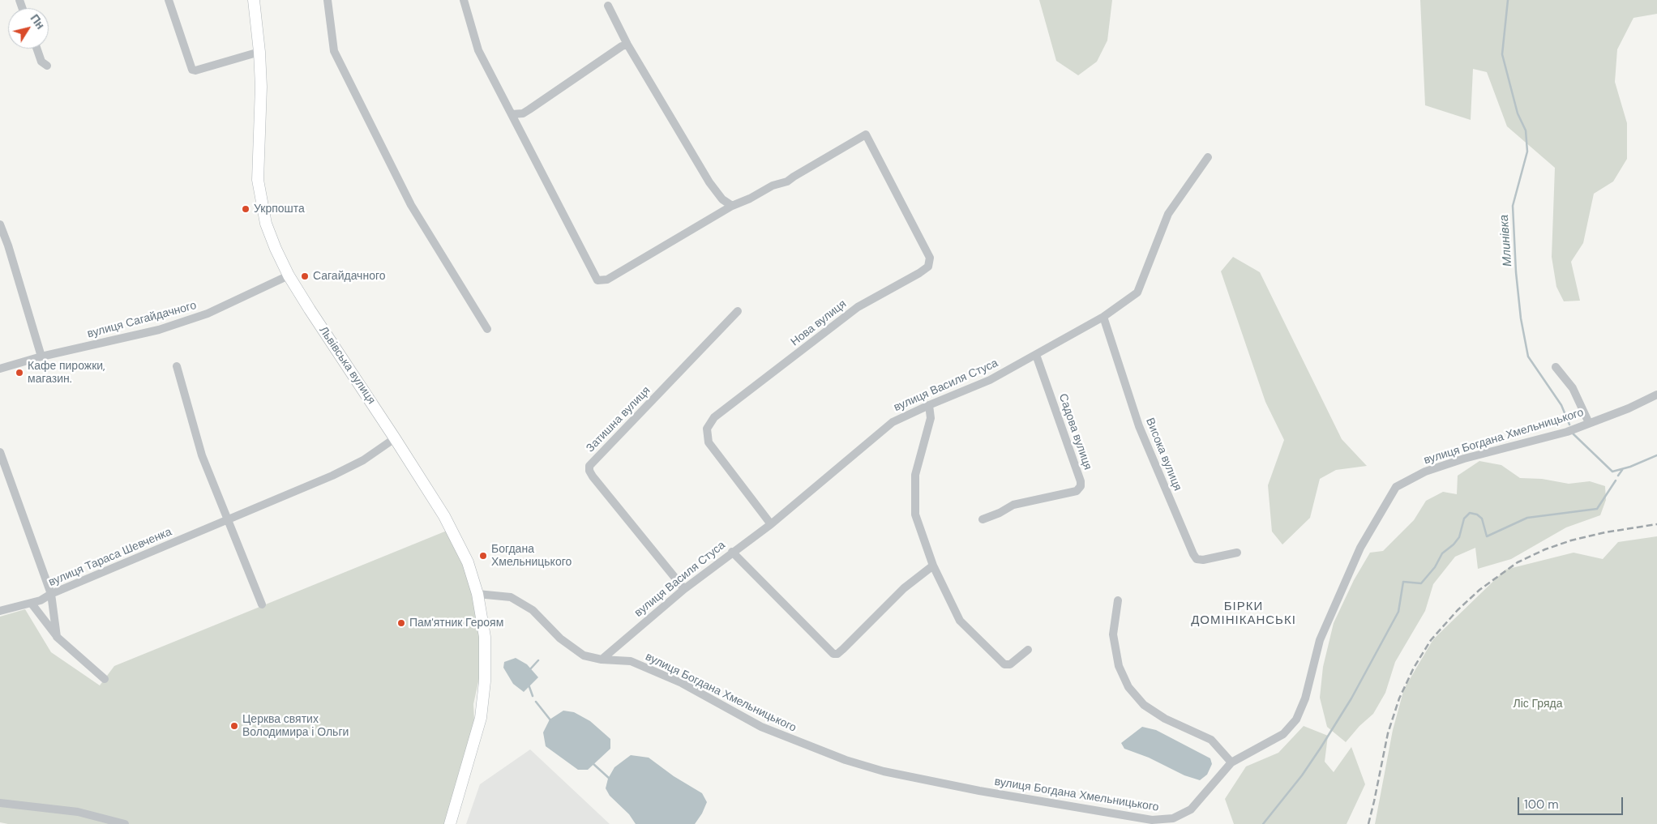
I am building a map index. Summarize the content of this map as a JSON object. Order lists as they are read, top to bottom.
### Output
{
  "streets": {
    "main road": ["Львівська вулиця"],
    "street": [
      "вулиця Сагайдачного",
      "Нова вулиця",
      "вулиця Василя Стуса",
      "Затишна вулиця",
      "Садова вулиця",
      "вулиця Богдана Хмельницького",
      "Висока вулиця",
      "вулиця Тараса Шевченка"
    ]
  },
  "crossings": [
    ["вулиця Сагайдачного", "Львівська вулиця"],
    ["Нова вулиця", "вулиця Василя Стуса"],
    ["Львівська вулиця", "вулиця Богдана Хмельницького"],
    ["Львівська вулиця", "вулиця Тараса Шевченка"],
    ["вулиця Василя Стуса", "Затишна вулиця"],
    ["вулиця Василя Стуса", "Садова вулиця"],
    ["вулиця Василя Стуса", "вулиця Богдана Хмельницького"],
    ["вулиця Василя Стуса", "Висока вулиця"]
  ],
  "districts": ["БІРКИ ДОМІНІКАНСЬКІ"],
  "water": ["Млинівка"],
  "parks": ["Ліс Гряда"],
  "places": [
    "Укрпошта",
    "Сагайдачного",
    "Кафе пирожки, магазин.",
    "Богдана Хмельницького",
    "Пам'ятник Героям",
    "Церква святих Володимира і Ольги"
  ],
  "scale_bar": "100 m",
  "north": "top right"
}
